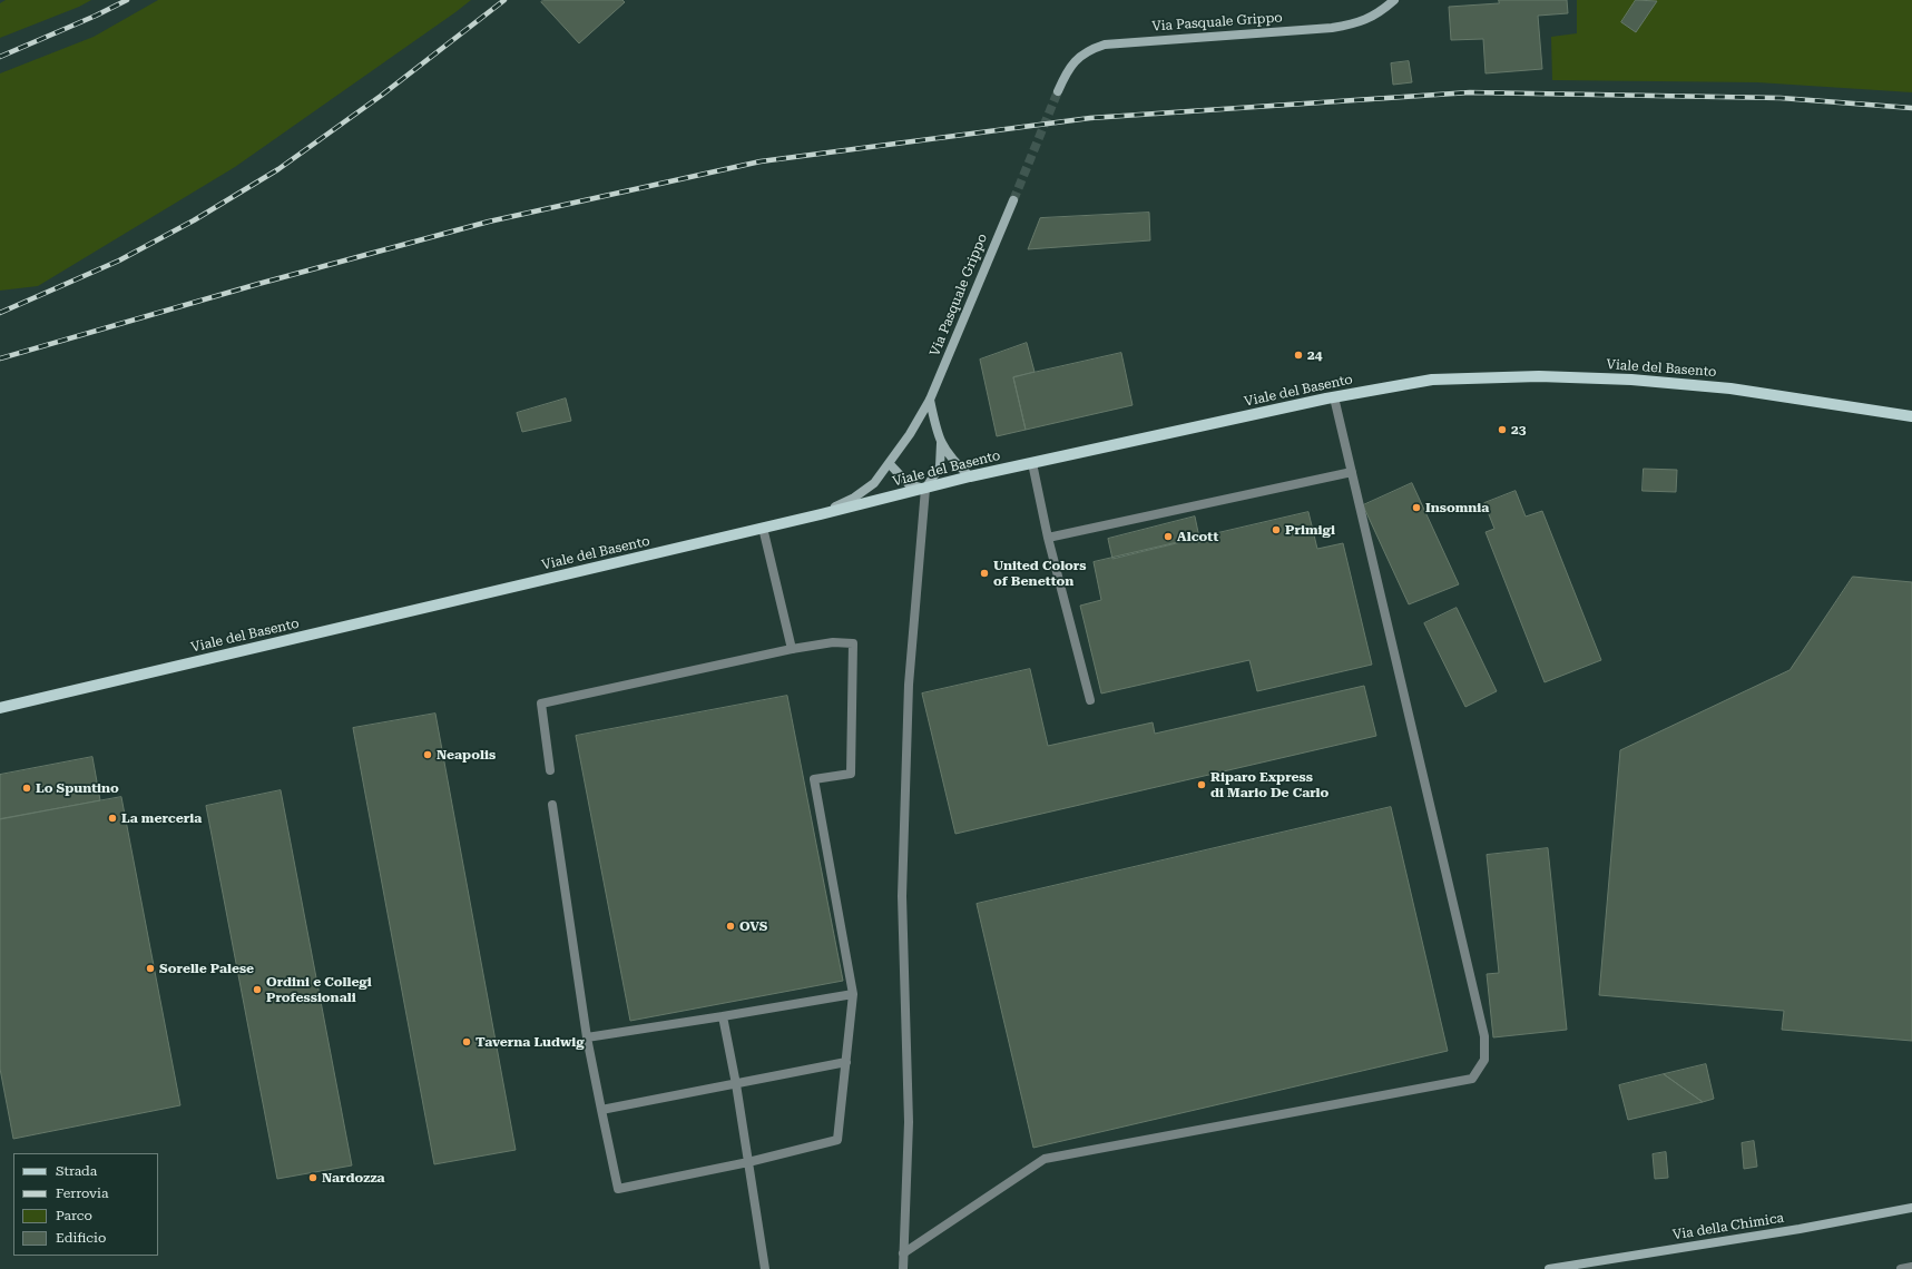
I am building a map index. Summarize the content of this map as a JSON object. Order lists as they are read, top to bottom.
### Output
{
  "streets": {
    "main road": ["Viale del Basento"],
    "street": ["Via Pasquale Grippo", "Via della Chimica"]
  },
  "crossings": [
    ["Via Pasquale Grippo", "Viale del Basento"]
  ],
  "places": [
    "24",
    "23",
    "Insomnia",
    "Primigi",
    "Alcott",
    "United Colors of Benetton",
    "Neapolis",
    "Riparo Express di Mario De Carlo",
    "Lo Spuntino",
    "La merceria",
    "OVS",
    "Sorelle Palese",
    "Ordini e Collegi Professionali",
    "Taverna Ludwig",
    "Nardozza"
  ],
  "legend": [
    "Strada",
    "Ferrovia",
    "Parco",
    "Edificio"
  ]
}
